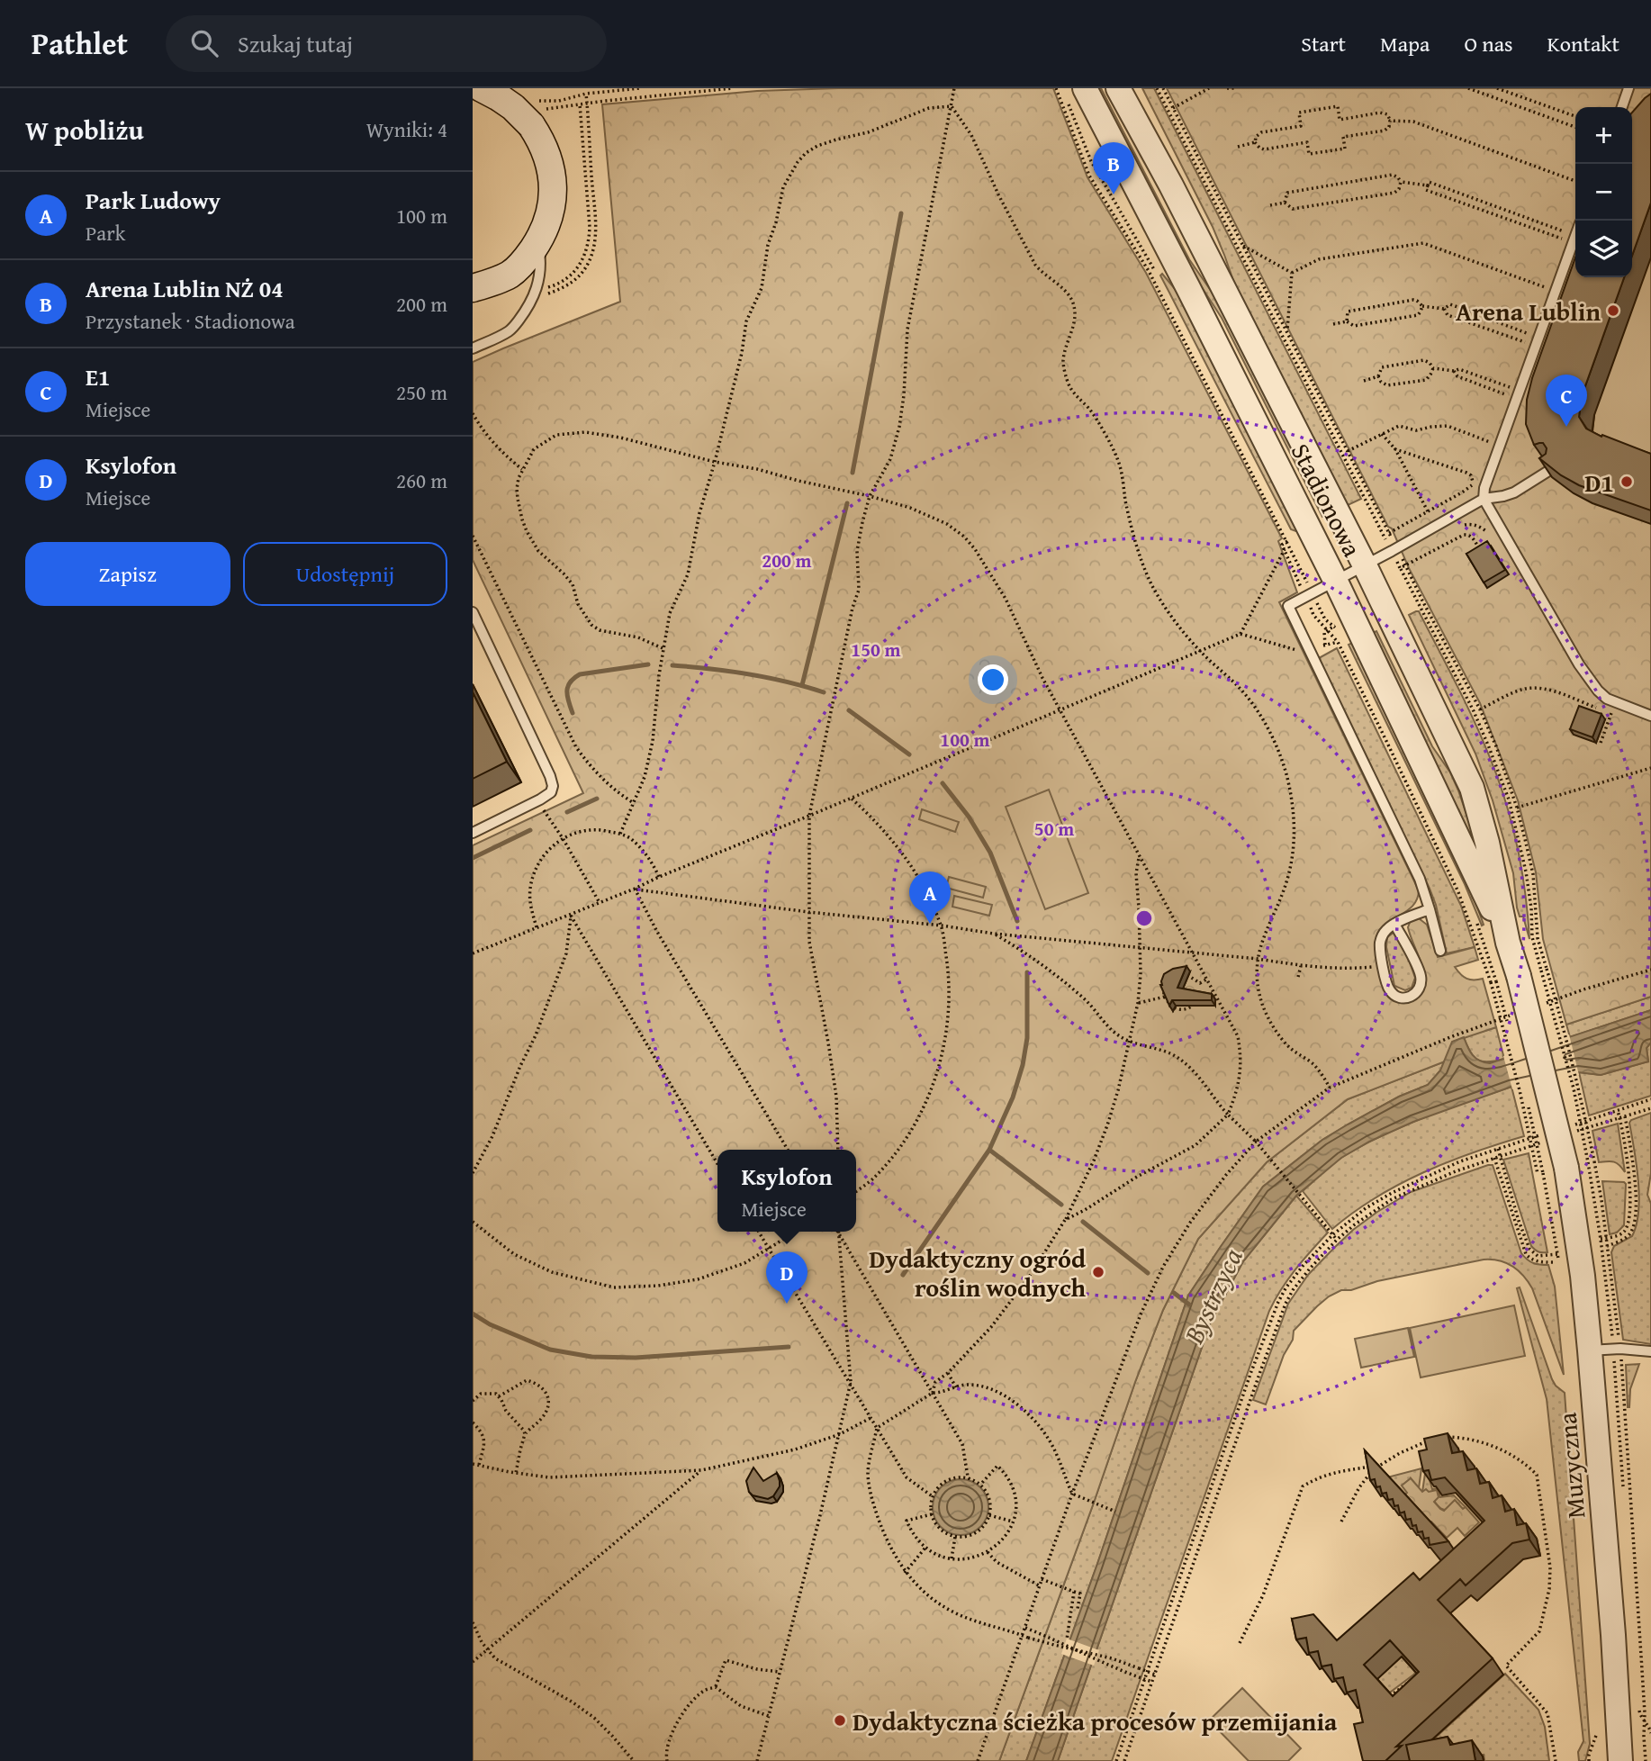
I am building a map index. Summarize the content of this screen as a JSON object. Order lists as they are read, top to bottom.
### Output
{
  "streets": {
    "street": ["Stadionowa", "Muzyczna"]
  },
  "crossings": [
    ["Stadionowa", "Muzyczna"]
  ],
  "water": ["Bystrzyca"],
  "places": [
    "Arena Lublin",
    "D1",
    "Dydaktyczny ogród roślin wodnych",
    "Dydaktyczna ścieżka procesów przemijania"
  ],
  "page": {
    "header": "Pathlet",
    "search": "Szukaj tutaj",
    "nav": [
      "Start",
      "Mapa",
      "O nas",
      "Kontakt"
    ],
    "heading": ["W pobliżu", "Wyniki: 4"],
    "map_buttons": ["+", "−"],
    "pins": [
      "B",
      "C",
      "A",
      "D"
    ],
    "list": [
      {
        "mark": "A",
        "name": "Park Ludowy",
        "note": "Park",
        "value": "100 m"
      },
      {
        "mark": "B",
        "name": "Arena Lublin NŻ 04",
        "note": "Przystanek · Stadionowa",
        "value": "200 m"
      },
      {
        "mark": "C",
        "name": "E1",
        "note": "Miejsce",
        "value": "250 m"
      },
      {
        "mark": "D",
        "name": "Ksylofon",
        "note": "Miejsce",
        "value": "260 m"
      }
    ],
    "buttons": ["Zapisz", "Udostępnij"],
    "popup": ["Ksylofon", "Miejsce"]
  },
  "rings": [
    "200 m",
    "150 m",
    "100 m",
    "50 m"
  ]
}
